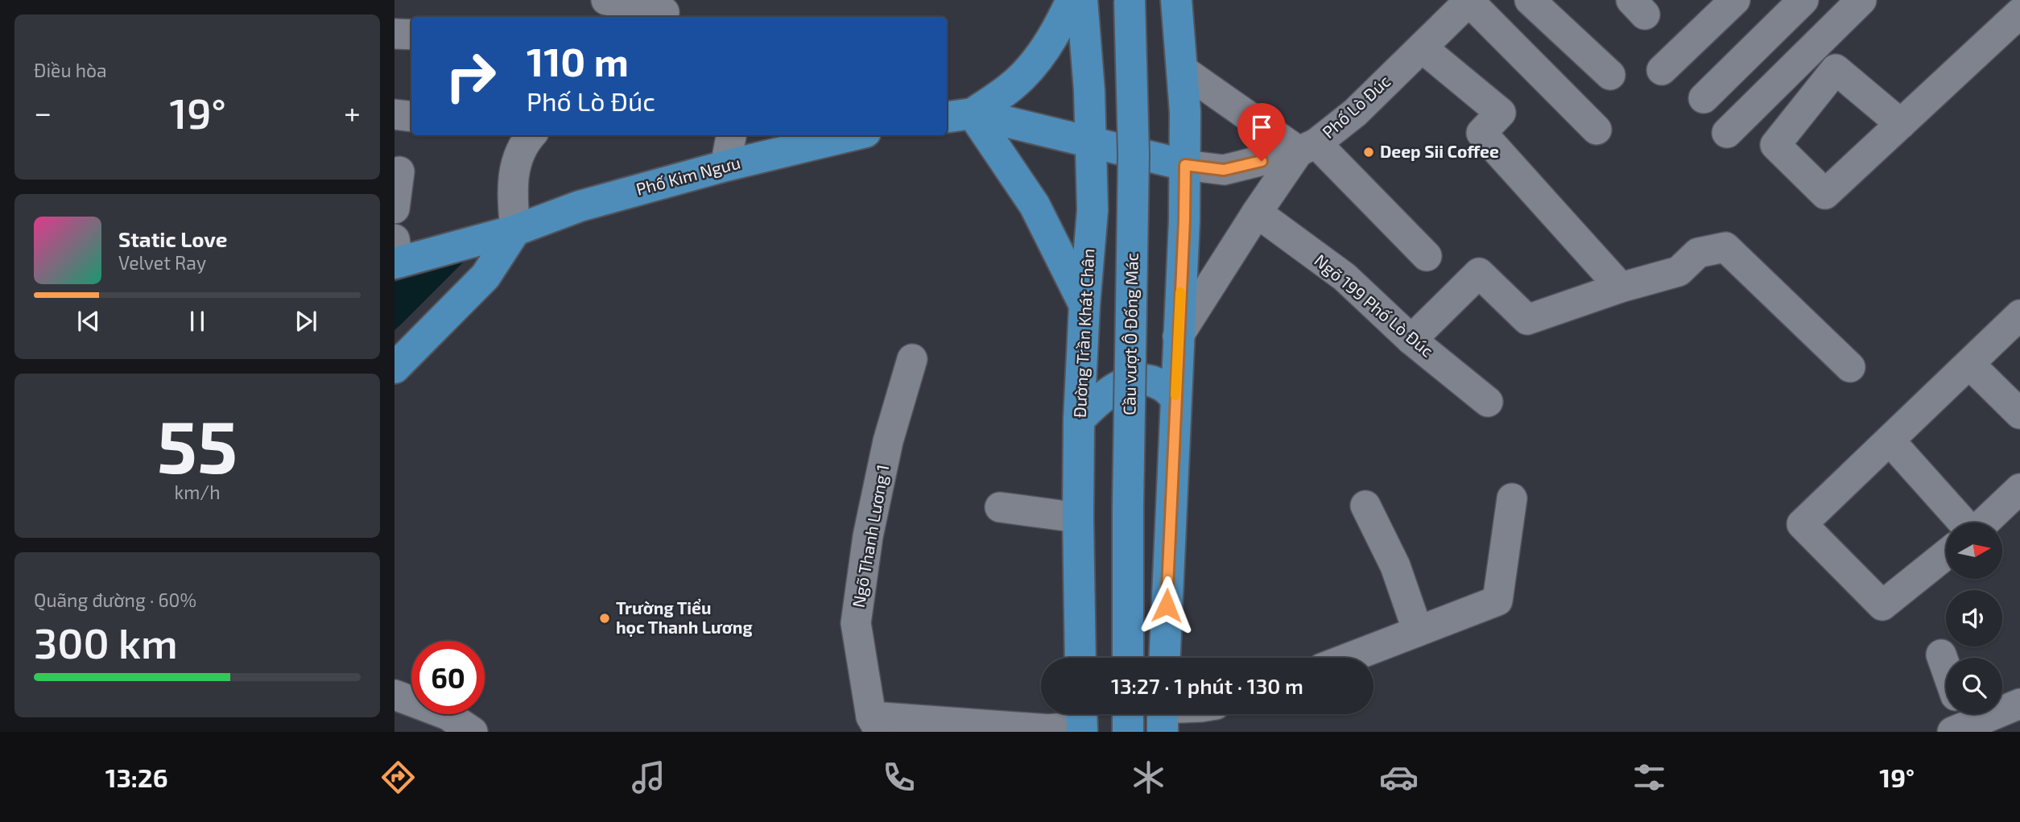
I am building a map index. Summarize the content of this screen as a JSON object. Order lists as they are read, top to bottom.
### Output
{
  "streets": {
    "main road": ["Phố Kim Ngưu", "Đường Trần Khát Chân", "Cầu vượt Ô Đống Mác"],
    "street": ["Phố Lò Đúc", "Ngõ 199 Phố Lò Đúc", "Ngõ Thanh Lương 1"]
  },
  "places": ["Deep Sii Coffee", "Trường Tiểu học Thanh Lương"],
  "north": "right",
  "page": {
    "tile": [
      "Điều hòa",
      ["55", "km/h"],
      ["Quãng đường · 60%", "300 km"]
    ],
    "turn": ["110 m", "Phố Lò Đúc"],
    "heat": ["−", "19°", "+"],
    "song": ["Static Love", "Velvet Ray"],
    "limit": "60",
    "trip": "13:27 · 1 phút · 130 m",
    "tabs": ["13:26", "19°"]
  }
}
